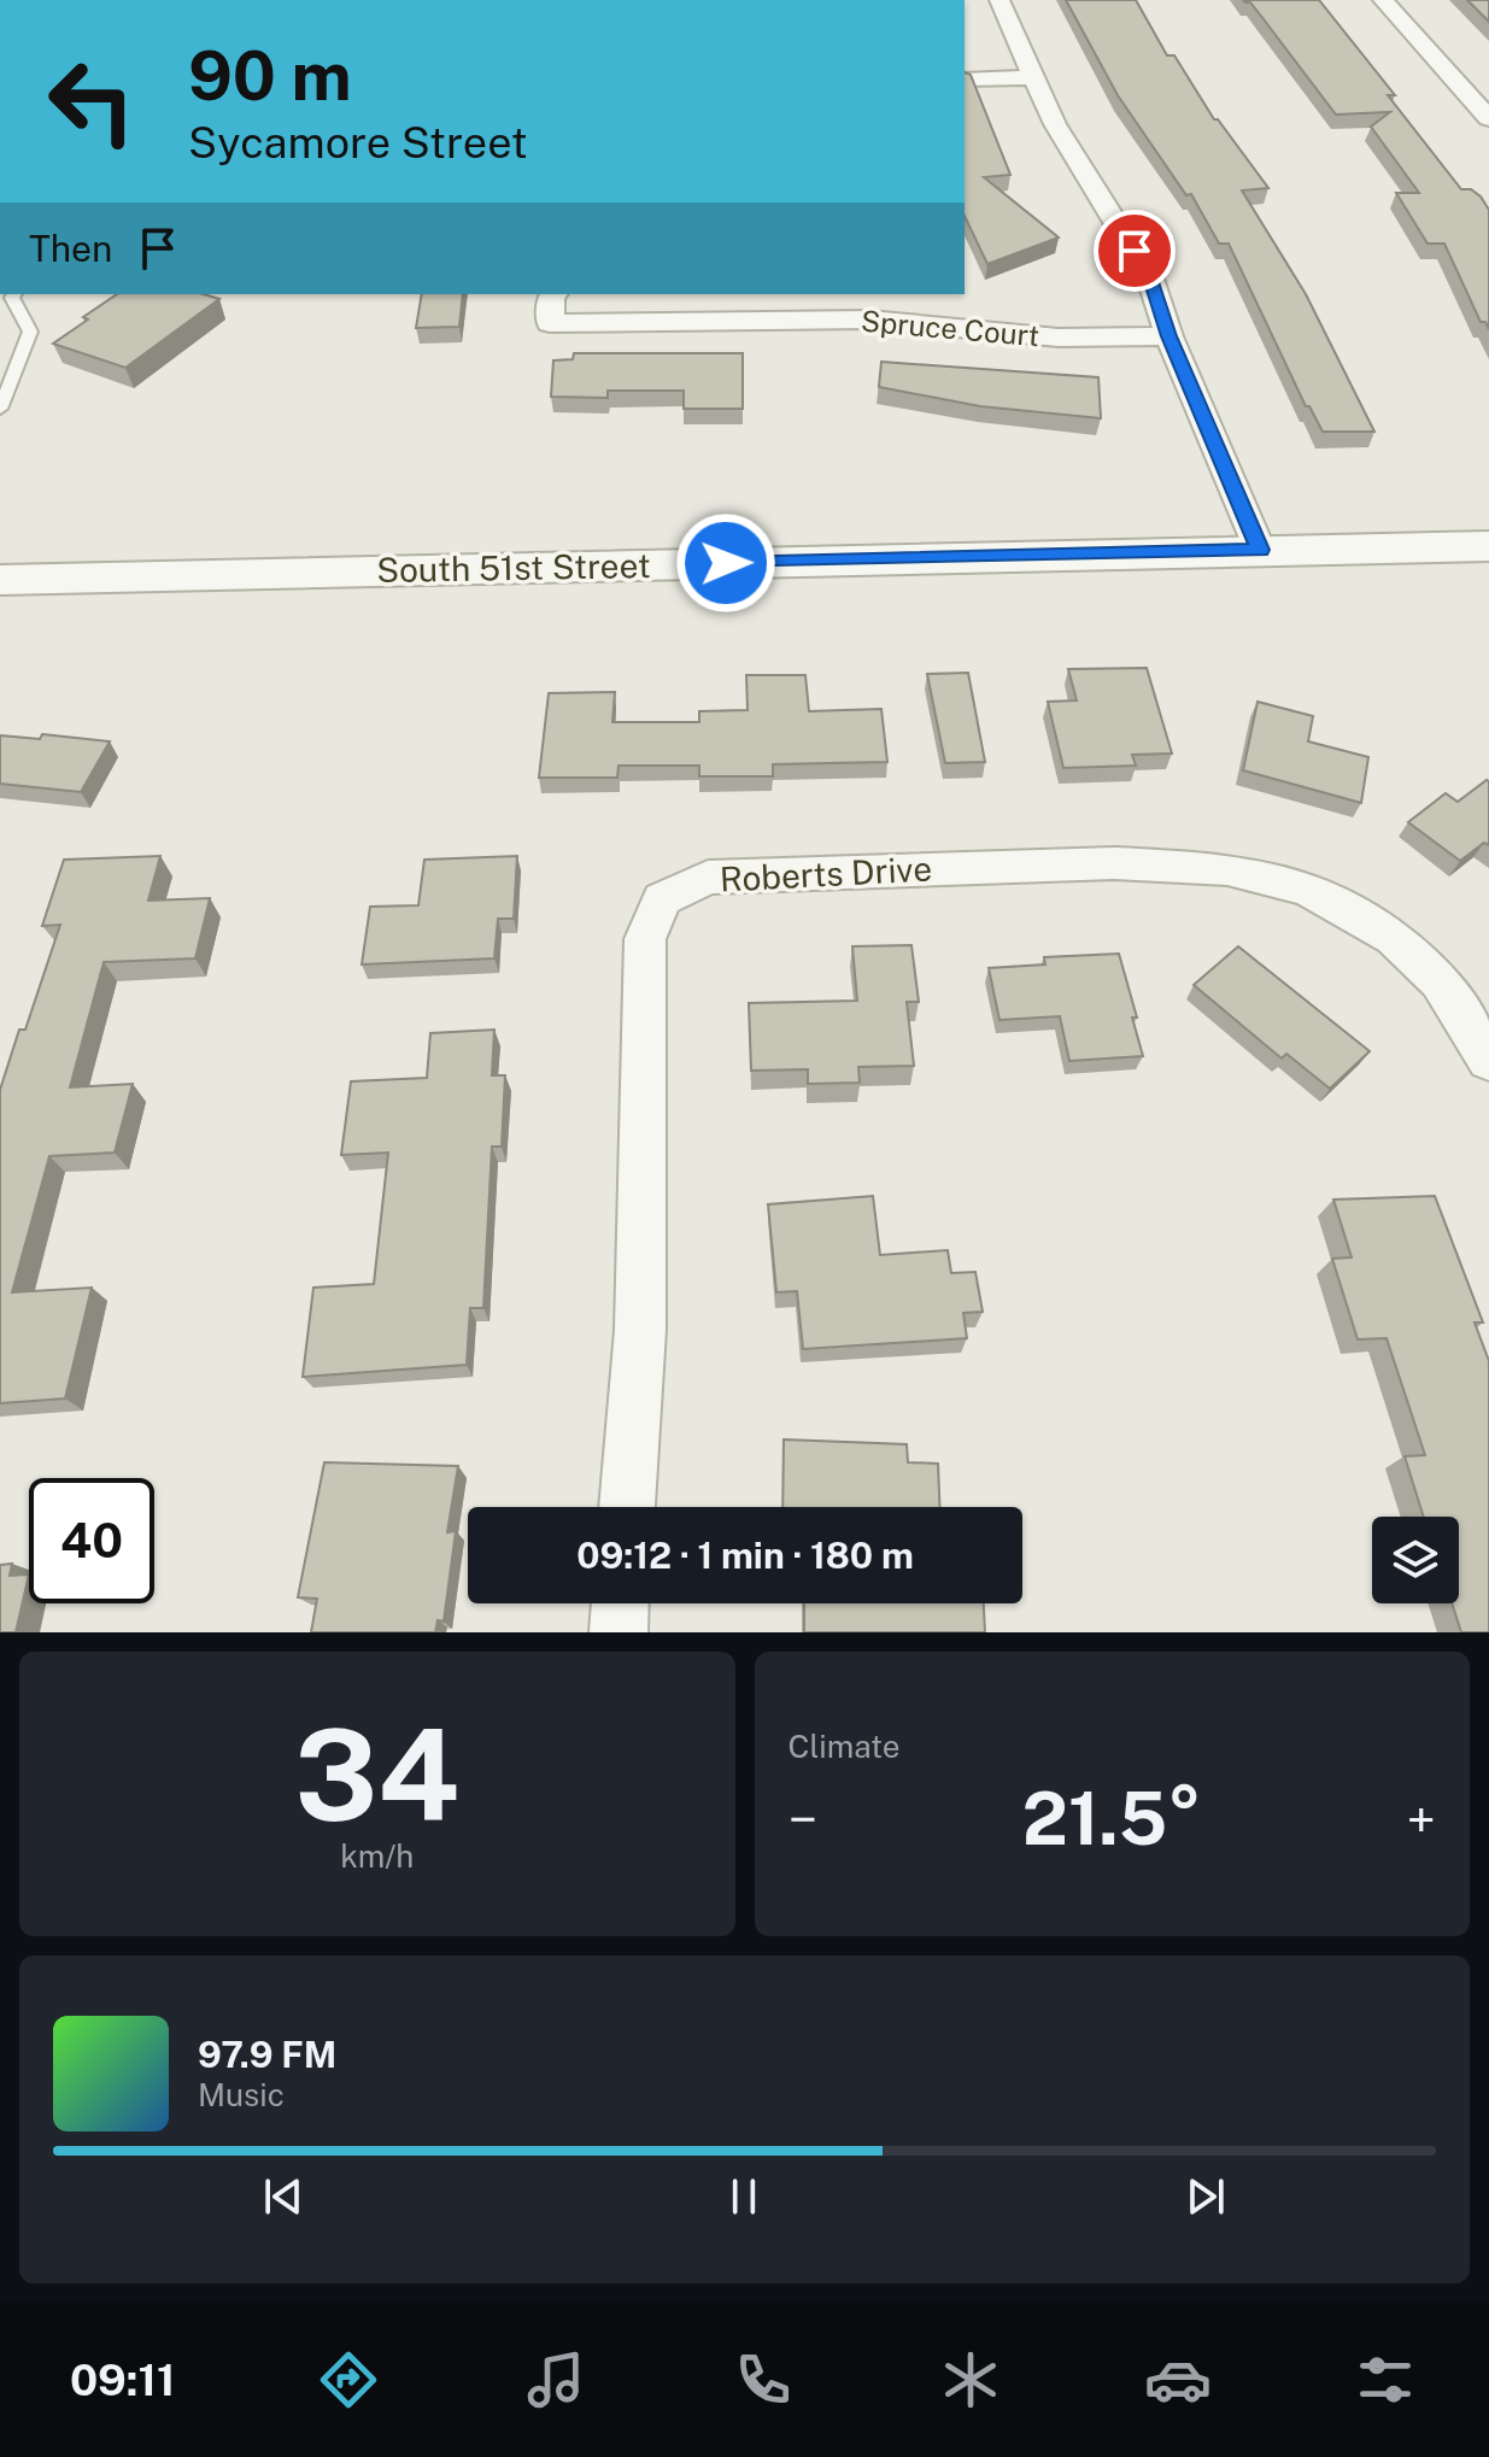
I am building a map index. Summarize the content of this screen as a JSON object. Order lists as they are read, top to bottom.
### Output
{
  "streets": {
    "street": ["Spruce Court", "South 51st Street", "Roberts Drive"]
  },
  "page": {
    "turn": ["90 m", "Sycamore Street"],
    "then": "Then",
    "limit": "40",
    "trip": "09:12 · 1 min · 180 m",
    "tile": [
      ["34", "km/h"],
      "Climate"
    ],
    "heat": ["−", "21.5°", "+"],
    "song": ["97.9 FM", "Music"],
    "tabs": "09:11"
  }
}
